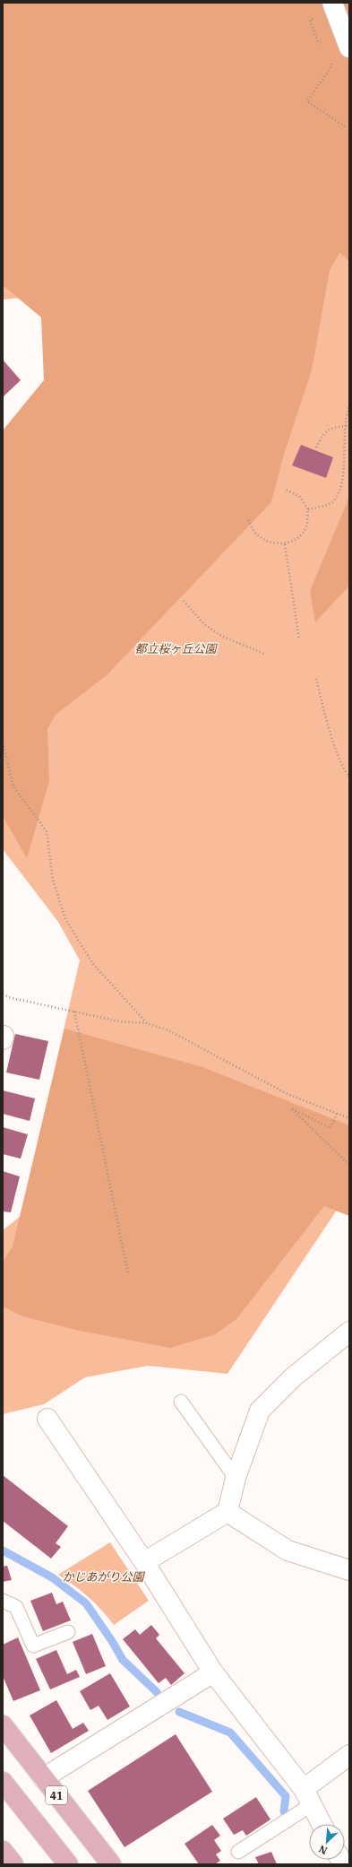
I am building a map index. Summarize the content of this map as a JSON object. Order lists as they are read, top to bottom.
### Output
{
  "streets": {
    "main road": ["41"]
  },
  "parks": ["都立桜ヶ丘公園", "かじあがり公園"],
  "north": "bottom left"
}
